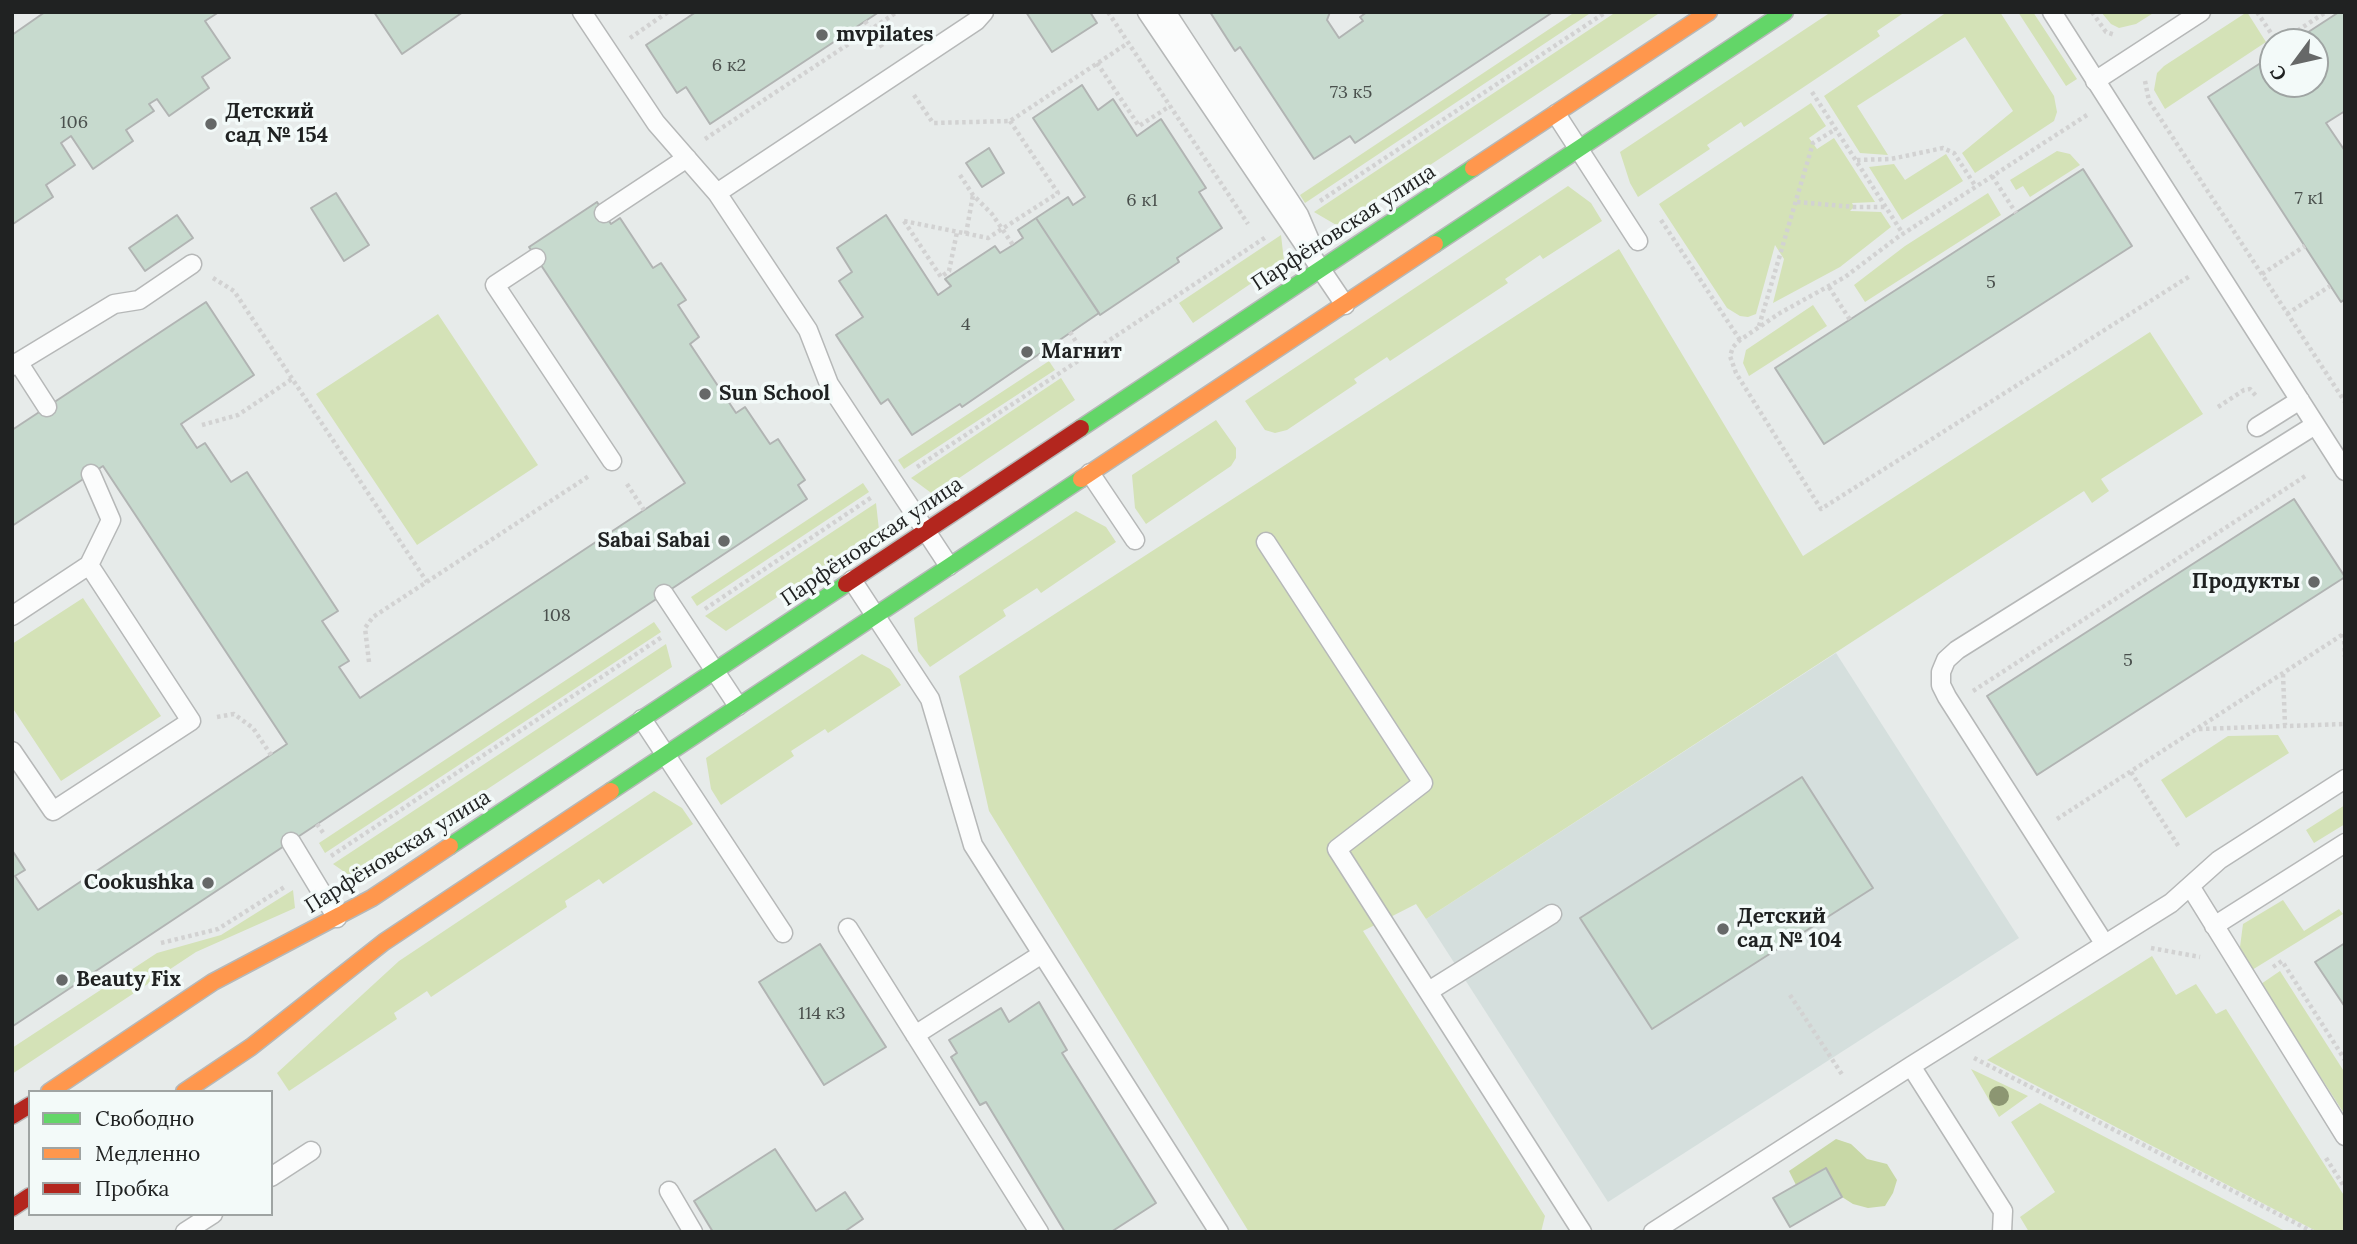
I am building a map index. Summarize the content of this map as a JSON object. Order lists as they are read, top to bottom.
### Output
{
  "streets": {
    "street": ["Парфёновская улица"]
  },
  "places": [
    "mvpilates",
    "Детский сад № 154",
    "Магнит",
    "Sun School",
    "Sabai Sabai",
    "Продукты",
    "Cookushka",
    "Детский сад № 104",
    "Beauty Fix"
  ],
  "house_numbers": [
    "6 к2",
    "73 к5",
    "106",
    "7 к1",
    "6 к1",
    "5",
    "4",
    "108",
    "5",
    "114 к3"
  ],
  "legend": ["Свободно", "Медленно", "Пробка"],
  "north": "bottom left"
}
